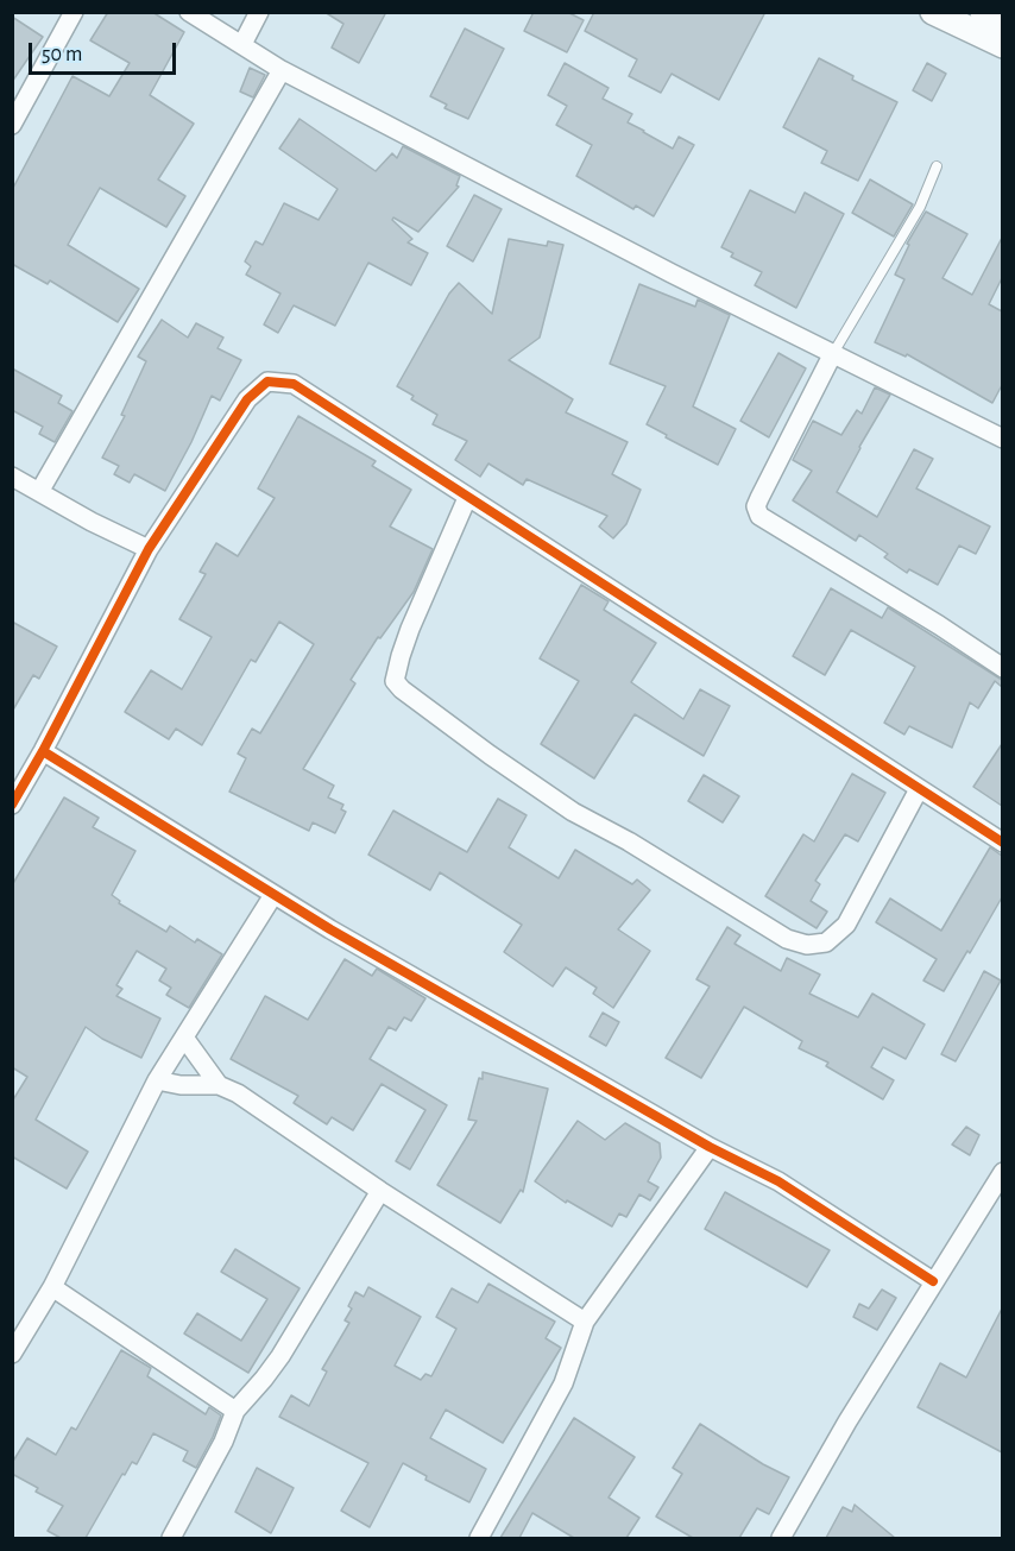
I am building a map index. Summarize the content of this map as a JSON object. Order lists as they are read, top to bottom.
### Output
{
  "scale_bar": "50 m"
}
